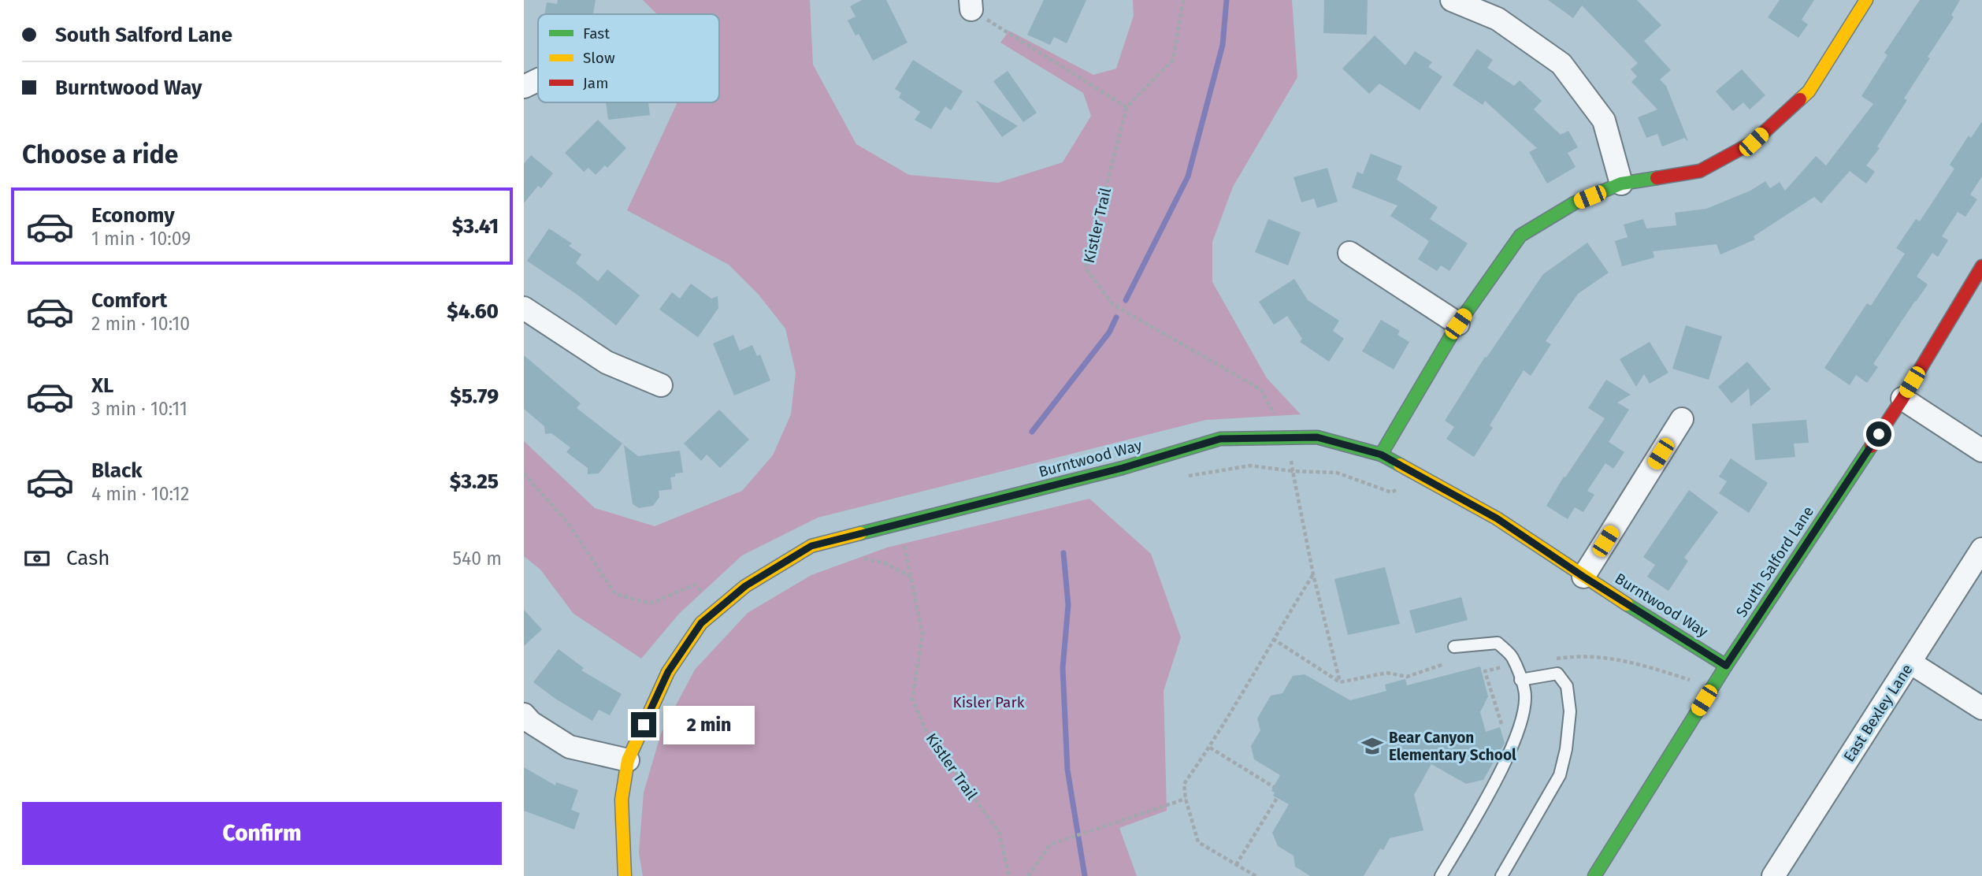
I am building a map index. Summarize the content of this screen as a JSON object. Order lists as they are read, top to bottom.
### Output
{
  "streets": {
    "street": ["Burntwood Way", "South Salford Lane", "East Bexley Lane"],
    "path": ["Kistler Trail"]
  },
  "crossings": [
    ["Kistler Trail", "Burntwood Way"],
    ["Burntwood Way", "South Salford Lane"]
  ],
  "parks": ["Kisler Park"],
  "places": {
    "school or university": ["Bear Canyon Elementary School"]
  },
  "legend": ["Fast", "Slow", "Jam"],
  "page": {
    "banner": ["South Salford Lane", "Burntwood Way"],
    "heading": "Choose a ride",
    "list": [
      {
        "name": "Economy",
        "note": "1 min · 10:09",
        "value": "$3.41"
      },
      {
        "name": "Comfort",
        "note": "2 min · 10:10",
        "value": "$4.60"
      },
      {
        "name": "XL",
        "note": "3 min · 10:11",
        "value": "$5.79"
      },
      {
        "name": "Black",
        "note": "4 min · 10:12",
        "value": "$3.25"
      }
    ],
    "pay": ["Cash", "540 m"],
    "bubble": "2 min",
    "buttons": "Confirm"
  }
}
